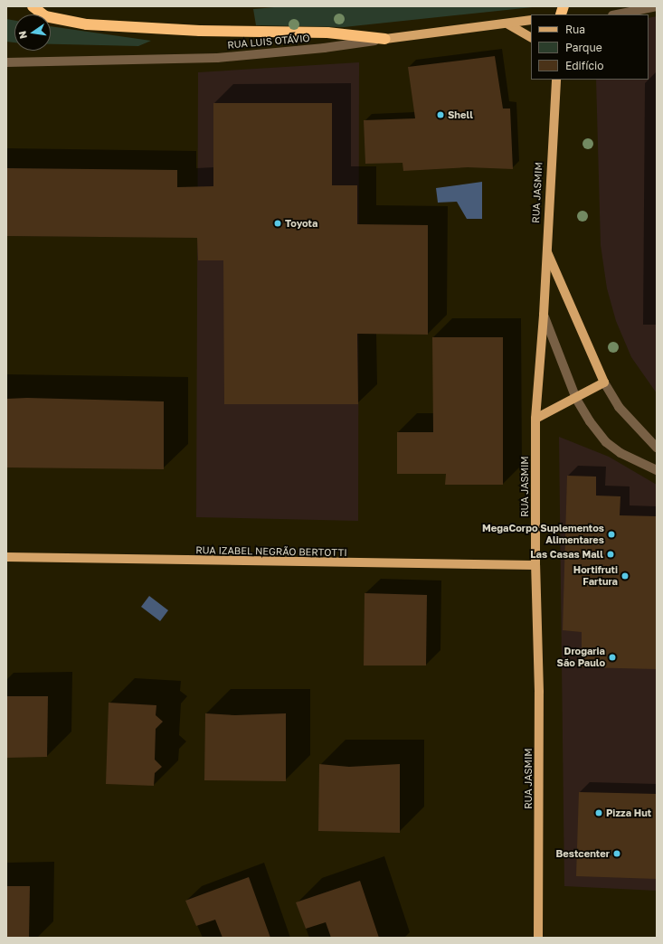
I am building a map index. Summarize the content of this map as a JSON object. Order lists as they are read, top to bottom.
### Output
{
  "streets": {
    "main road": ["RUA LUIS OTÁVIO", "RUA JASMIM", "RUA IZABEL NEGRÃO BERTOTTI"]
  },
  "crossings": [
    ["RUA JASMIM", "RUA IZABEL NEGRÃO BERTOTTI"]
  ],
  "places": [
    "Shell",
    "Toyota",
    "MegaCorpo Suplementos Alimentares",
    "Las Casas Mall",
    "Hortifruti Fartura",
    "Drogaria São Paulo",
    "Pizza Hut",
    "Bestcenter"
  ],
  "legend": ["Rua", "Parque", "Edifício"],
  "north": "left"
}
